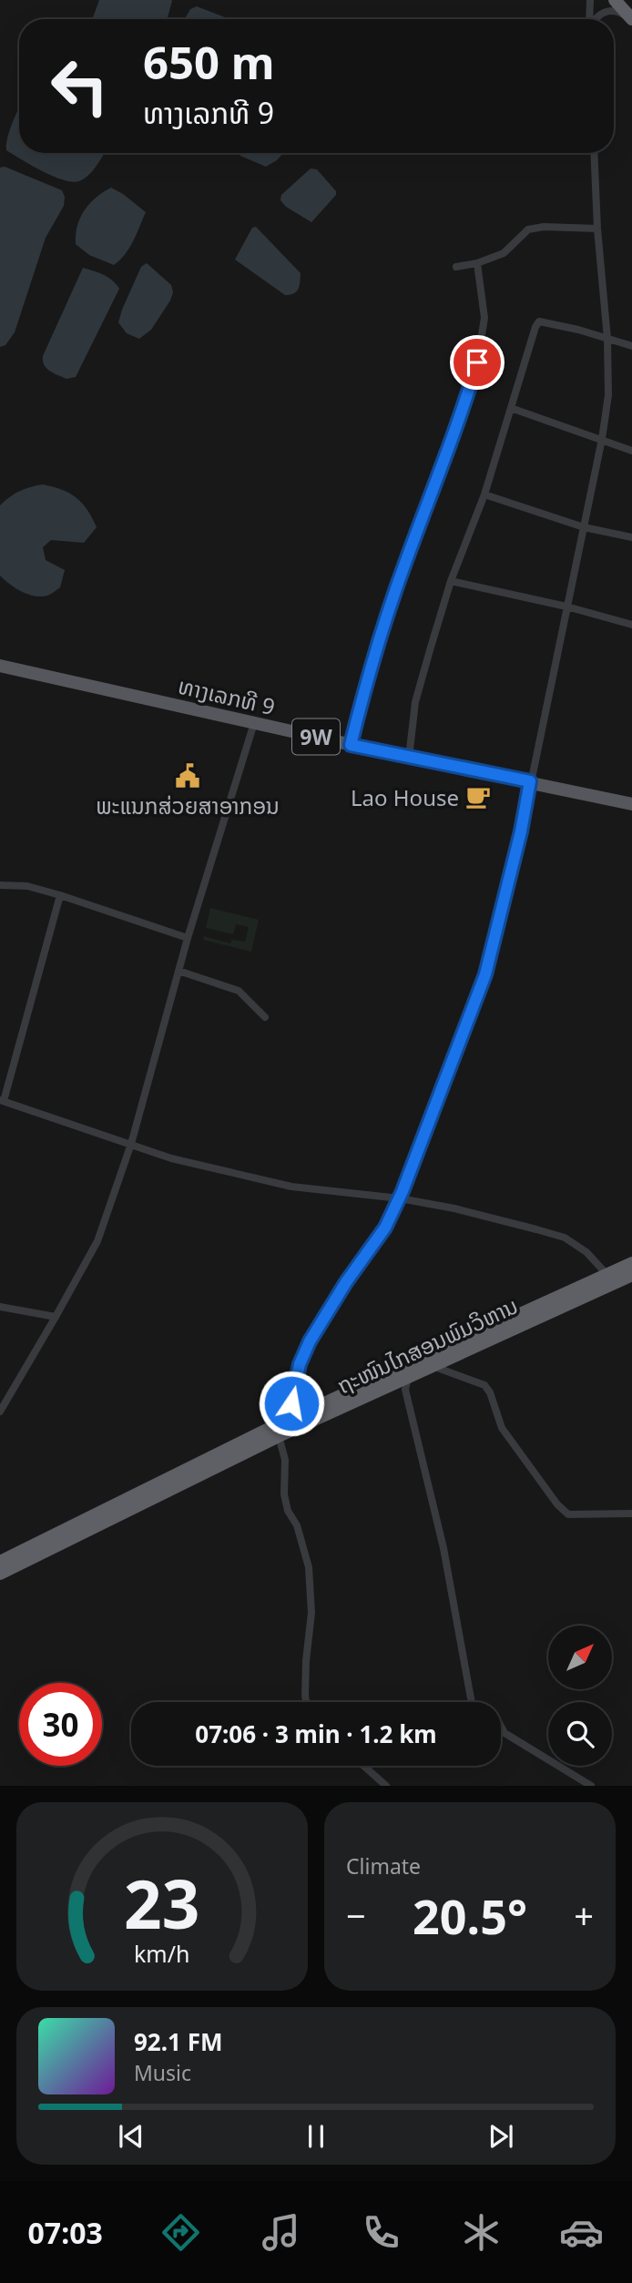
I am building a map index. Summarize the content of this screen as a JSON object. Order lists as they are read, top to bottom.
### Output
{
  "streets": {
    "highway": ["ຖະໜົນໄກສອນພົມວິຫານ"],
    "main road": ["ທາງເລກທີ 9", "9W"]
  },
  "places": {
    "public building": ["ພະແນກສ່ວຍສາອາກອນ"],
    "cafe": ["Lao House"]
  },
  "north": "top right",
  "page": {
    "turn": ["650 m", "ທາງເລກທີ 9"],
    "limit": "30",
    "trip": "07:06 · 3 min · 1.2 km",
    "tile": "Climate",
    "heat": ["−", "20.5°", "+"],
    "song": ["92.1 FM", "Music"],
    "tabs": "07:03",
    "gauge": ["23", "km/h"]
  }
}
